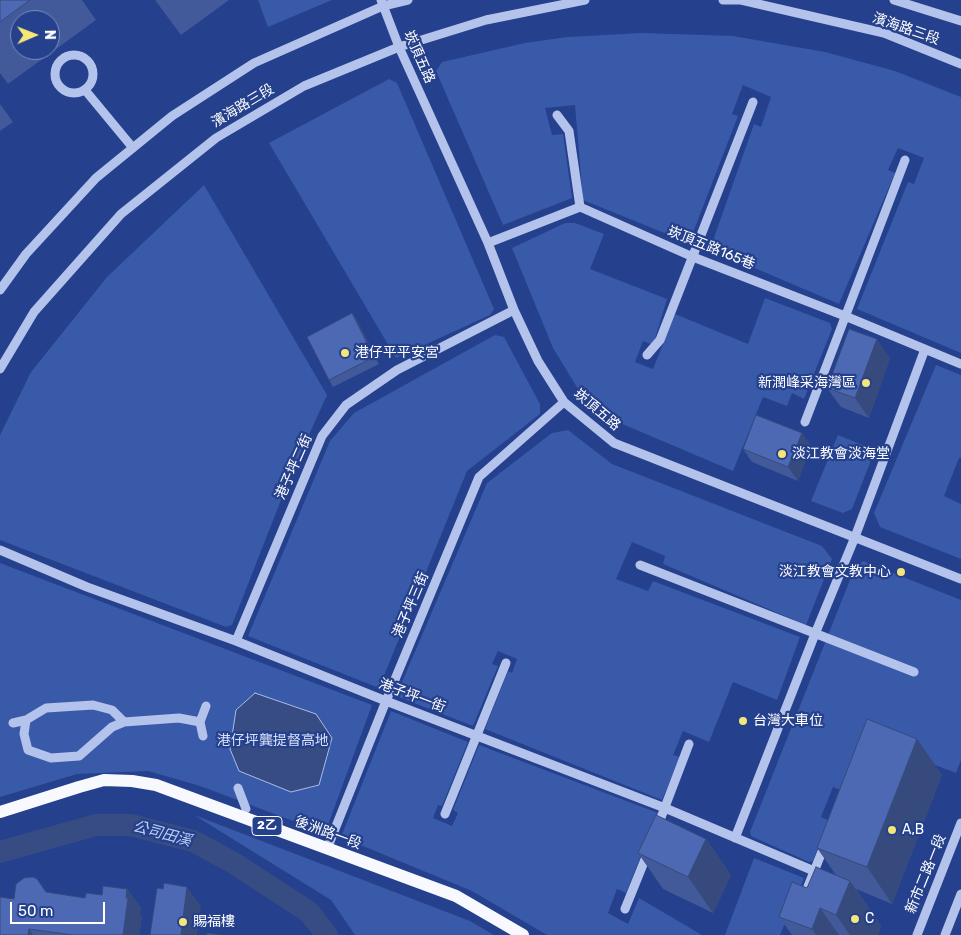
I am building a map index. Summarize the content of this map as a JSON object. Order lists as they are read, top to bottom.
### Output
{
  "streets": {
    "main road": ["2乙", "後洲路一段"],
    "street": [
      "濱海路三段",
      "崁頂五路",
      "崁頂五路165巷",
      "港子坪二街",
      "港子坪三街",
      "港子坪一街",
      "新市二路一段"
    ]
  },
  "crossings": [
    ["濱海路三段", "崁頂五路"],
    ["崁頂五路", "港子坪二街"],
    ["崁頂五路", "港子坪三街"],
    ["港子坪二街", "港子坪一街"],
    ["港子坪三街", "港子坪一街"],
    ["港子坪三街", "後洲路一段"]
  ],
  "water": ["公司田溪"],
  "parks": ["港仔坪龔提督高地"],
  "places": [
    "港仔平平安宮",
    "新潤峰采海灣區",
    "淡江教會淡海堂",
    "淡江教會文教中心",
    "台灣大車位",
    "A,B",
    "C",
    "賜福樓"
  ],
  "scale_bar": "50 m",
  "north": "right"
}
